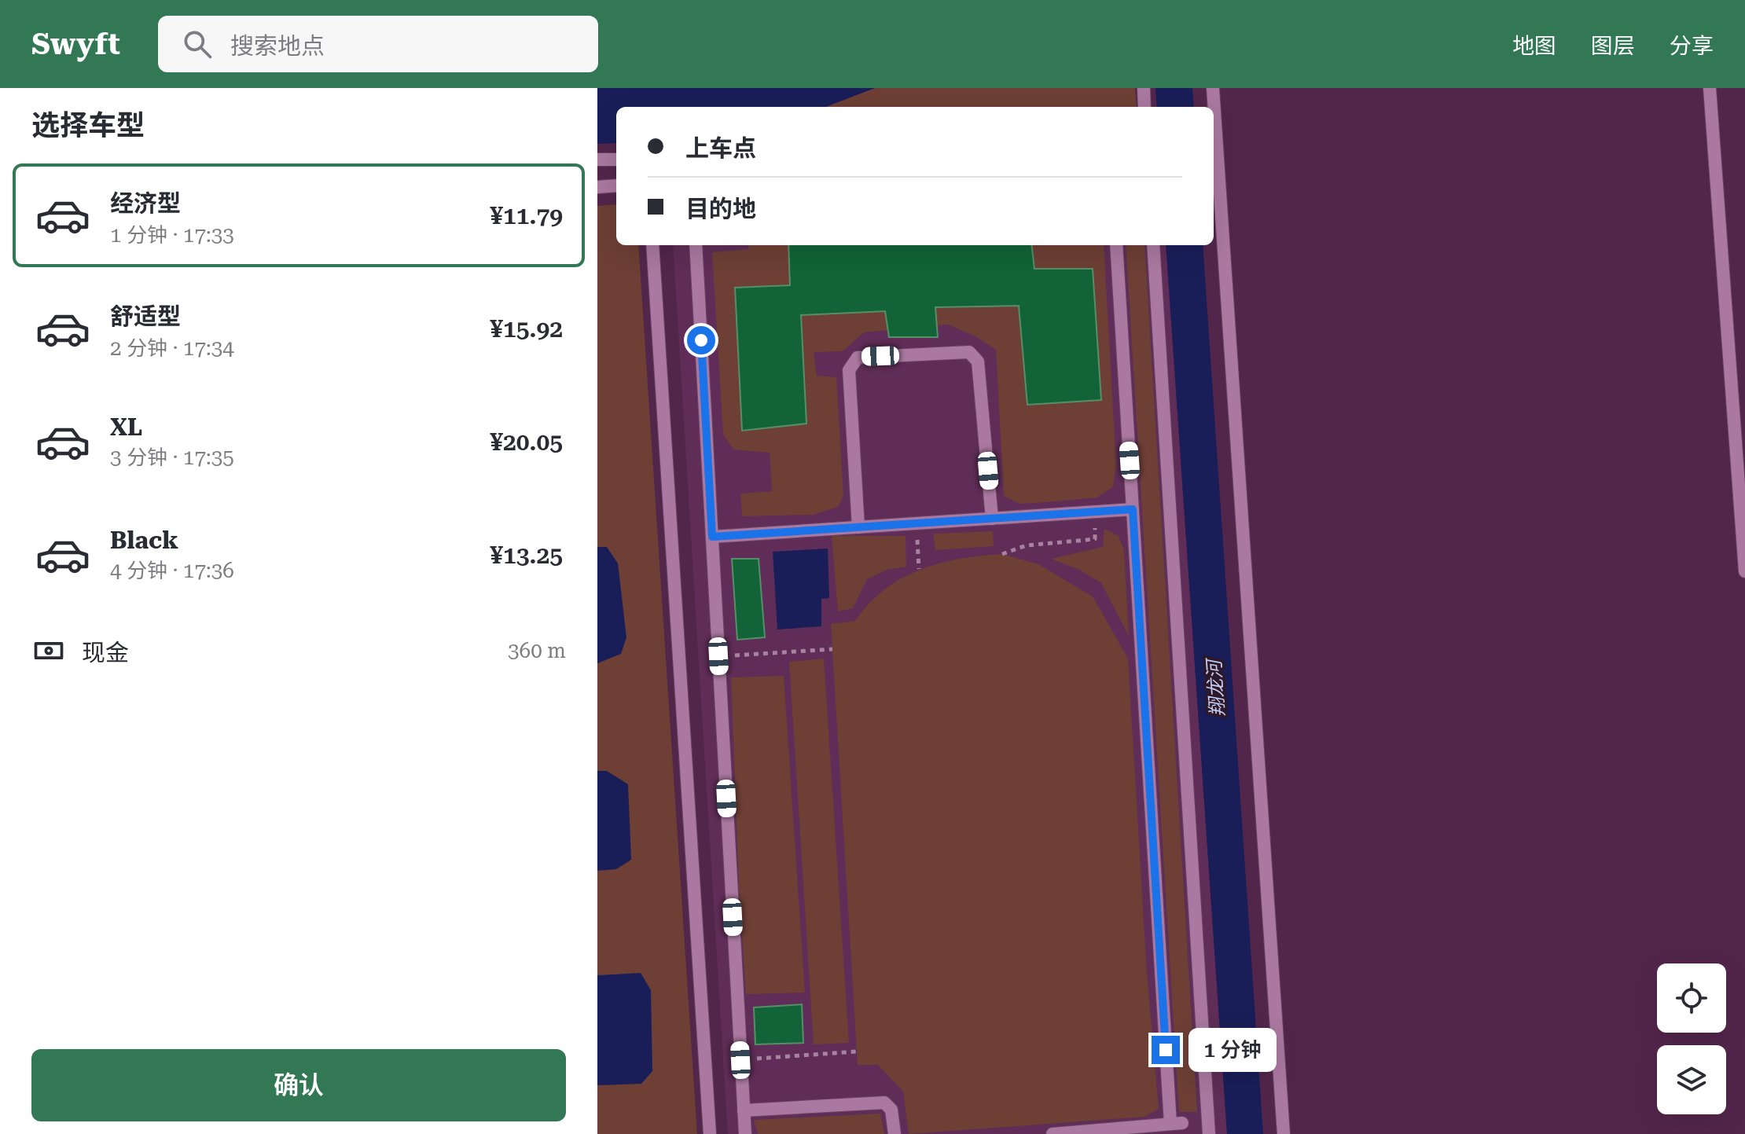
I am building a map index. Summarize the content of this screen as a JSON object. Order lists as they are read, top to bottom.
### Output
{
  "water": ["翔龙河"],
  "page": {
    "header": "Swyft",
    "search": "搜索地点",
    "nav": ["地图", "图层", "分享"],
    "heading": "选择车型",
    "banner": ["上车点", "目的地"],
    "list": [
      {
        "name": "经济型",
        "note": "1 分钟 · 17:33",
        "value": "¥11.79"
      },
      {
        "name": "舒适型",
        "note": "2 分钟 · 17:34",
        "value": "¥15.92"
      },
      {
        "name": "XL",
        "note": "3 分钟 · 17:35",
        "value": "¥20.05"
      },
      {
        "name": "Black",
        "note": "4 分钟 · 17:36",
        "value": "¥13.25"
      }
    ],
    "pay": ["现金", "360 m"],
    "bubble": "1 分钟",
    "buttons": "确认"
  }
}
